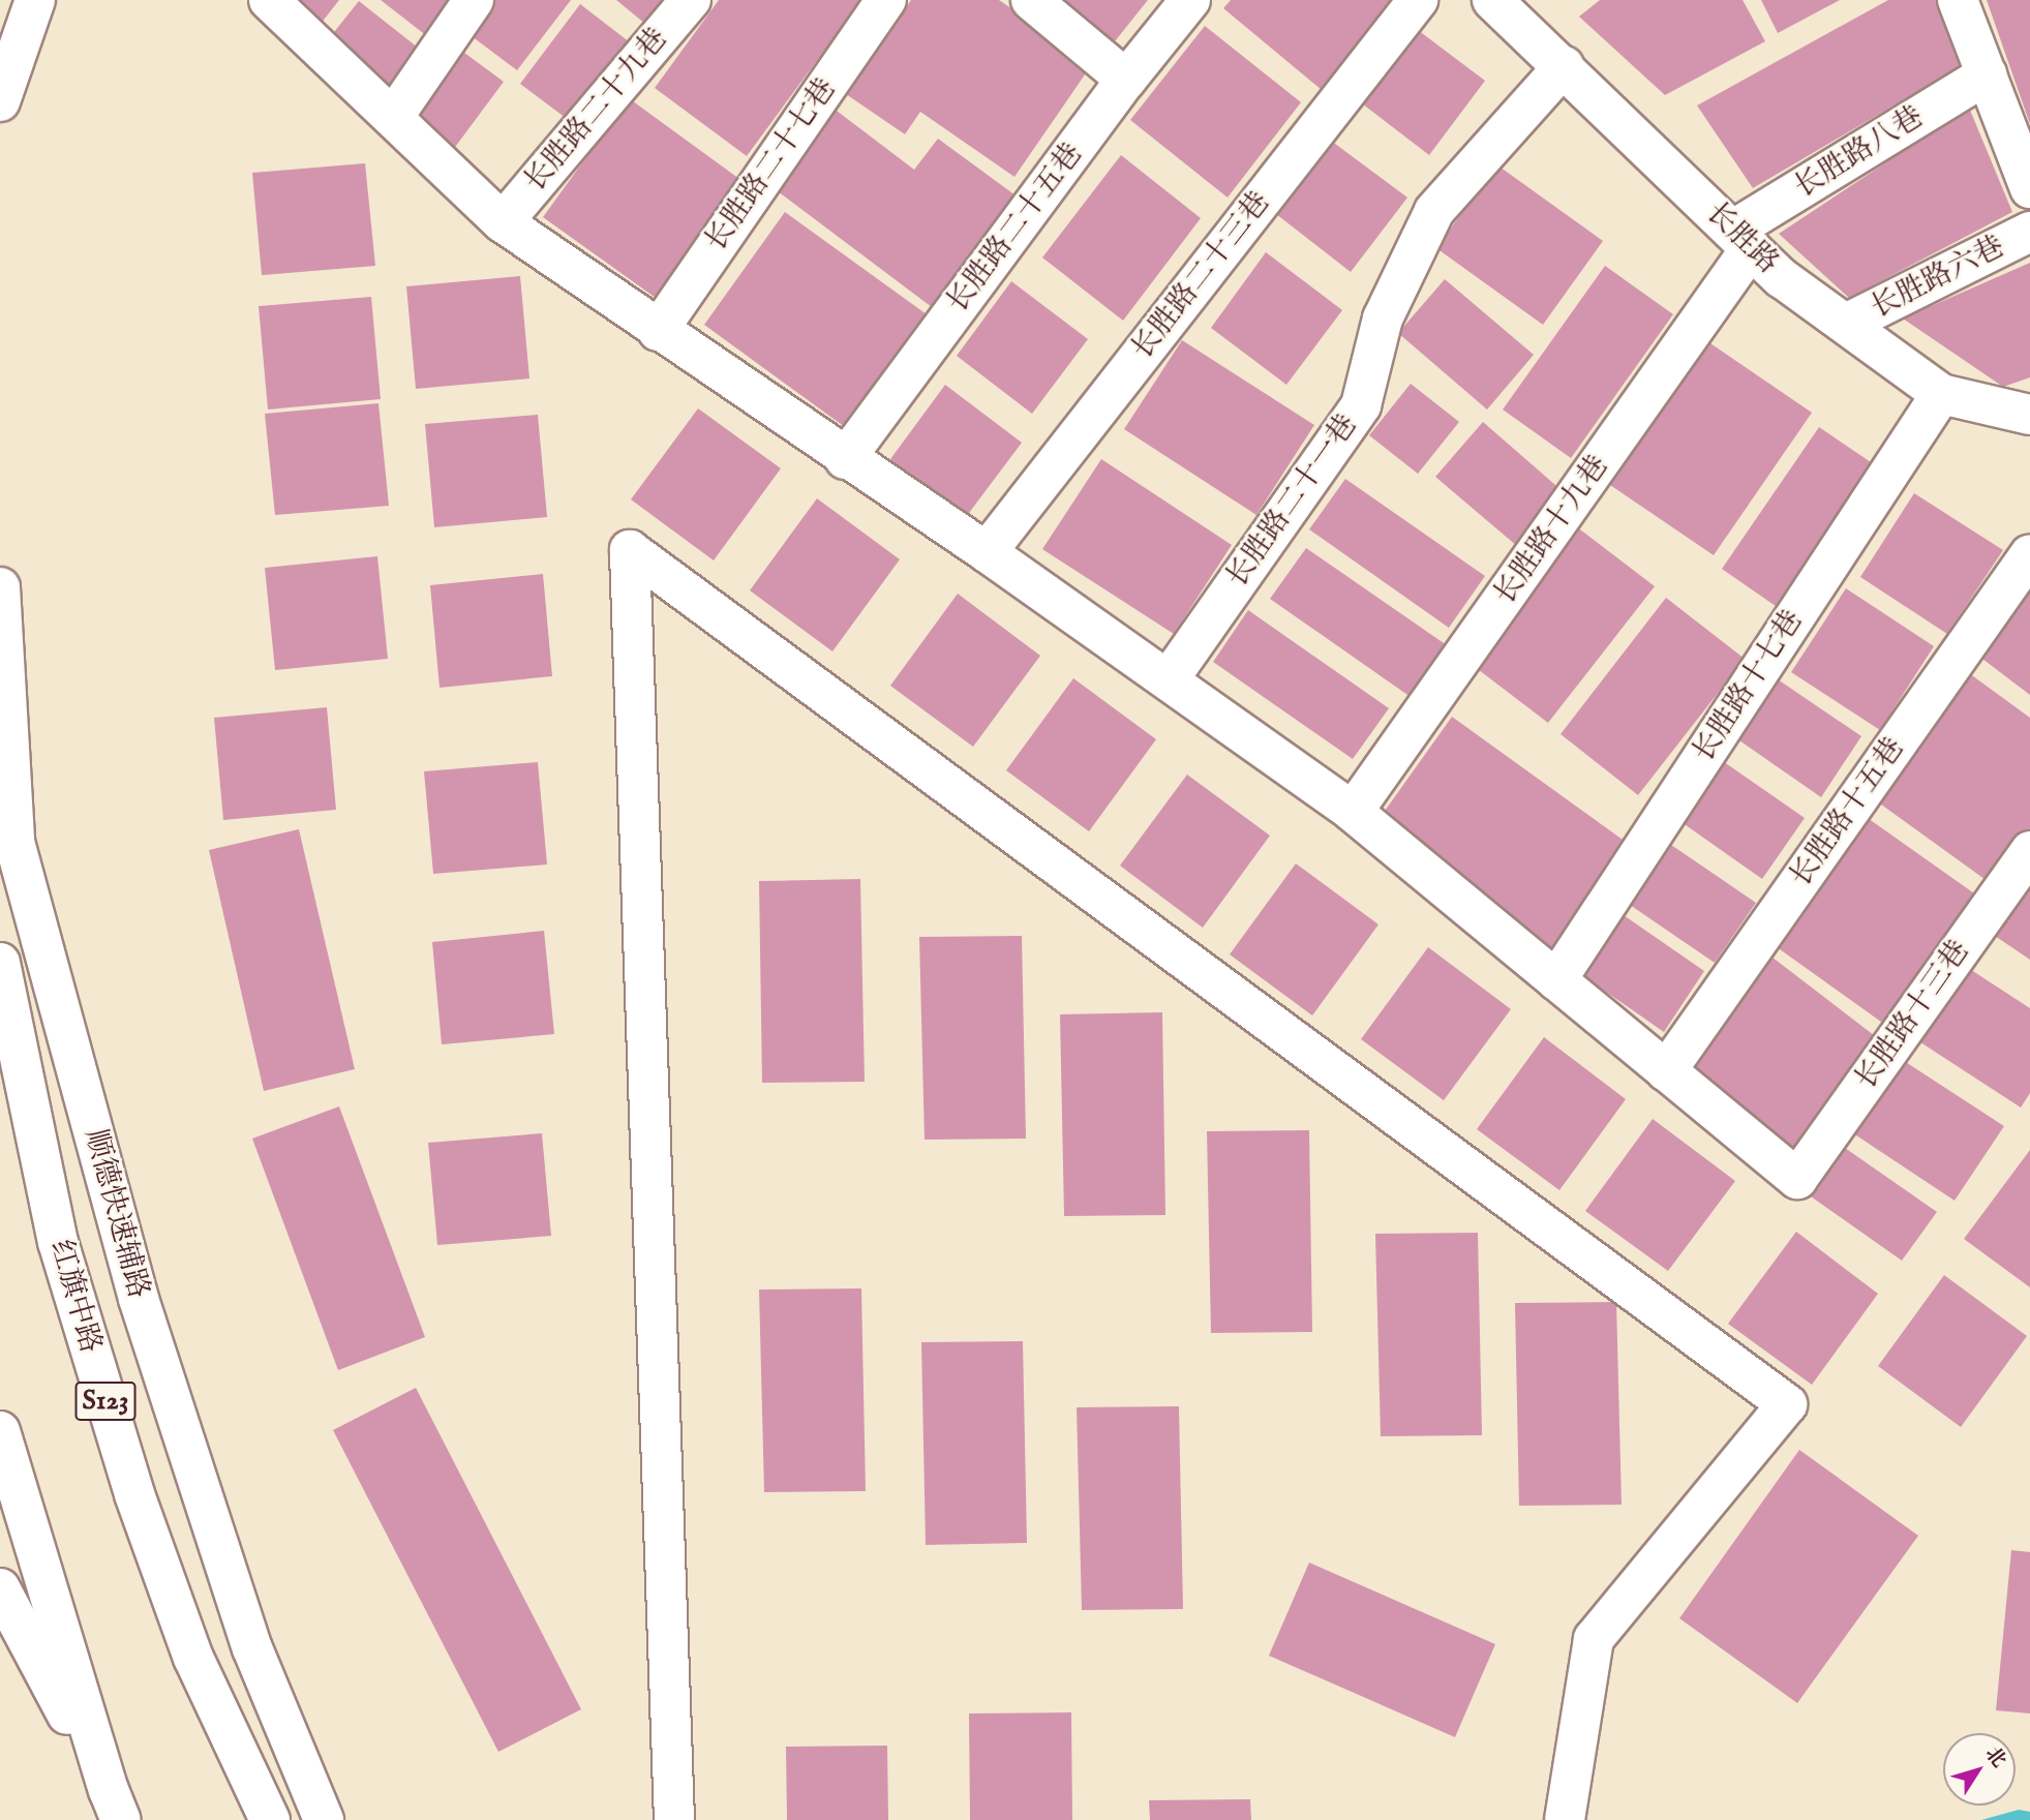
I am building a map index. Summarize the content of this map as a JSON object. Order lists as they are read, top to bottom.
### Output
{
  "streets": {
    "main road": [
      "长胜路二十九巷",
      "长胜路八巷",
      "长胜路二十七巷",
      "长胜路二十五巷",
      "长胜路",
      "长胜路二十三巷",
      "长胜路六巷",
      "长胜路二十一巷",
      "长胜路十九巷",
      "长胜路十七巷",
      "长胜路十五巷",
      "长胜路十三巷",
      "顺德快速辅路",
      "红旗中路",
      "S123"
    ]
  },
  "crossings": [
    ["长胜路八巷", "长胜路"],
    ["长胜路八巷", "长胜路十九巷"],
    ["长胜路", "长胜路六巷"],
    ["长胜路", "长胜路二十一巷"],
    ["长胜路", "长胜路十九巷"],
    ["长胜路", "长胜路十七巷"],
    ["长胜路十五巷", "长胜路十三巷"]
  ],
  "north": "top right"
}
